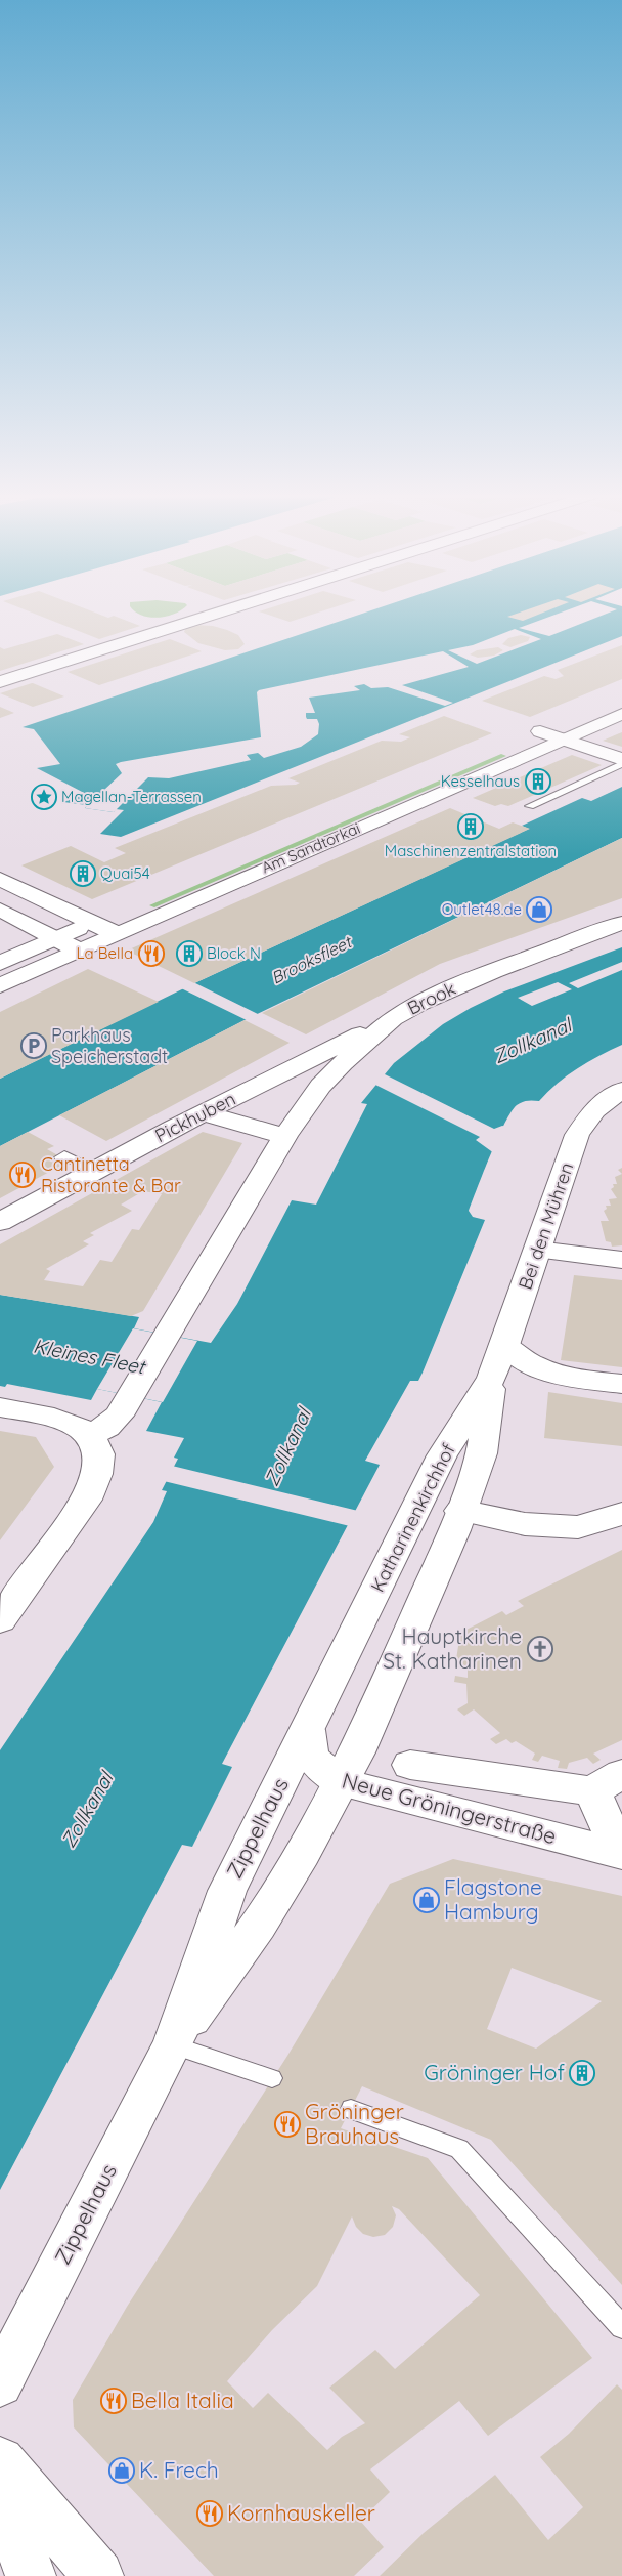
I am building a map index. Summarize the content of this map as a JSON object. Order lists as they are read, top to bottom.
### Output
{
  "streets": {
    "street": [
      "Am Sandtorkai",
      "Brook",
      "Pickhuben",
      "Bei den Mühren",
      "Katharinenkirchhof",
      "Neue Gröningerstraße",
      "Zippelhaus"
    ]
  },
  "crossings": [
    ["Brook", "Pickhuben"],
    ["Bei den Mühren", "Katharinenkirchhof"],
    ["Katharinenkirchhof", "Neue Gröningerstraße"],
    ["Katharinenkirchhof", "Zippelhaus"],
    ["Neue Gröningerstraße", "Zippelhaus"]
  ],
  "water": ["Brooksfleet", "Zollkanal", "Kleines Fleet"],
  "places": {
    "building": [
      "Kesselhaus",
      "Maschinenzentralstation",
      "Quai54",
      "Block N",
      "Gröninger Hof"
    ],
    "place": ["Magellan-Terrassen"],
    "shop": ["Outlet48.de", "Flagstone Hamburg", "K. Frech"],
    "restaurant": [
      "La Bella",
      "Cantinetta Ristorante & Bar",
      "Gröninger Brauhaus",
      "Bella Italia",
      "Kornhauskeller"
    ],
    "parking": ["Parkhaus Speicherstadt"],
    "church": ["Hauptkirche St. Katharinen"]
  }
}
